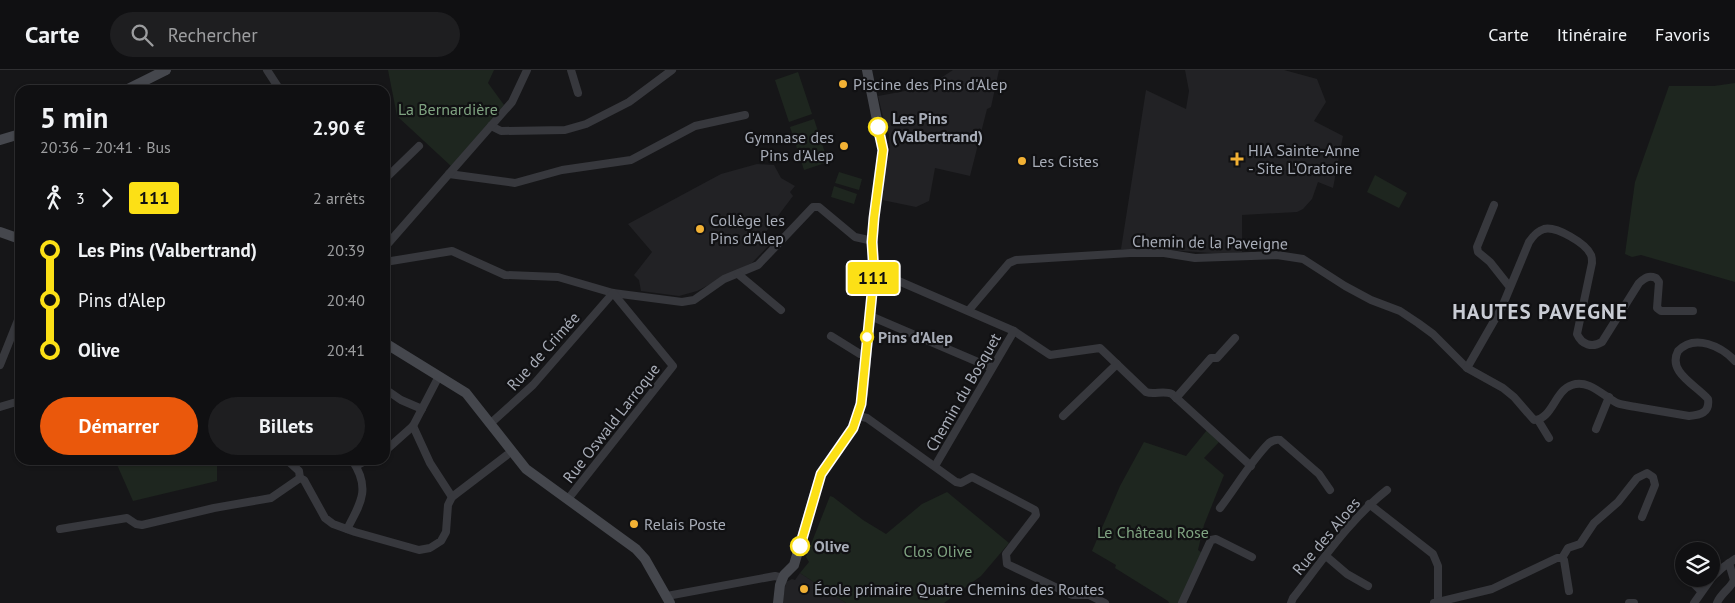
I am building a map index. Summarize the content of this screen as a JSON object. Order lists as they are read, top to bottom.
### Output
{
  "streets": {
    "street": [
      "Chemin de la Paveigne",
      "Rue de Crimée",
      "Chemin du Bosquet",
      "Rue Oswald Larroque",
      "Rue des Aloes"
    ]
  },
  "crossings": [
    ["Rue de Crimée", "Rue Oswald Larroque"]
  ],
  "districts": ["HAUTES PAVEGNE"],
  "parks": ["La Bernardière", "Le Château Rose", "Clos Olive"],
  "places": {
    "other": [
      "Piscine des Pins d'Alep",
      "Les Pins (Valbertrand)",
      "Gymnase des Pins d'Alep",
      "Les Cistes",
      "Collège les Pins d'Alep",
      "Pins d'Alep",
      "Relais Poste",
      "Olive",
      "École primaire Quatre Chemins des Routes"
    ],
    "health": ["HIA Sainte-Anne - Site L'Oratoire"]
  },
  "lines": ["bus line 111"],
  "page": {
    "header": "Carte",
    "search": "Rechercher",
    "nav": ["Carte", "Itinéraire", "Favoris"],
    "on_map": "111",
    "heading": ["5 min", "20:36 – 20:41 · Bus", "2.90 €"],
    "legs": ["3", "111", "2 arrêts"],
    "list": [
      {
        "name": "Les Pins (Valbertrand)",
        "value": "20:39"
      },
      {
        "name": "Pins d'Alep",
        "value": "20:40"
      },
      {
        "name": "Olive",
        "value": "20:41"
      }
    ],
    "buttons": ["Démarrer", "Billets"]
  }
}
